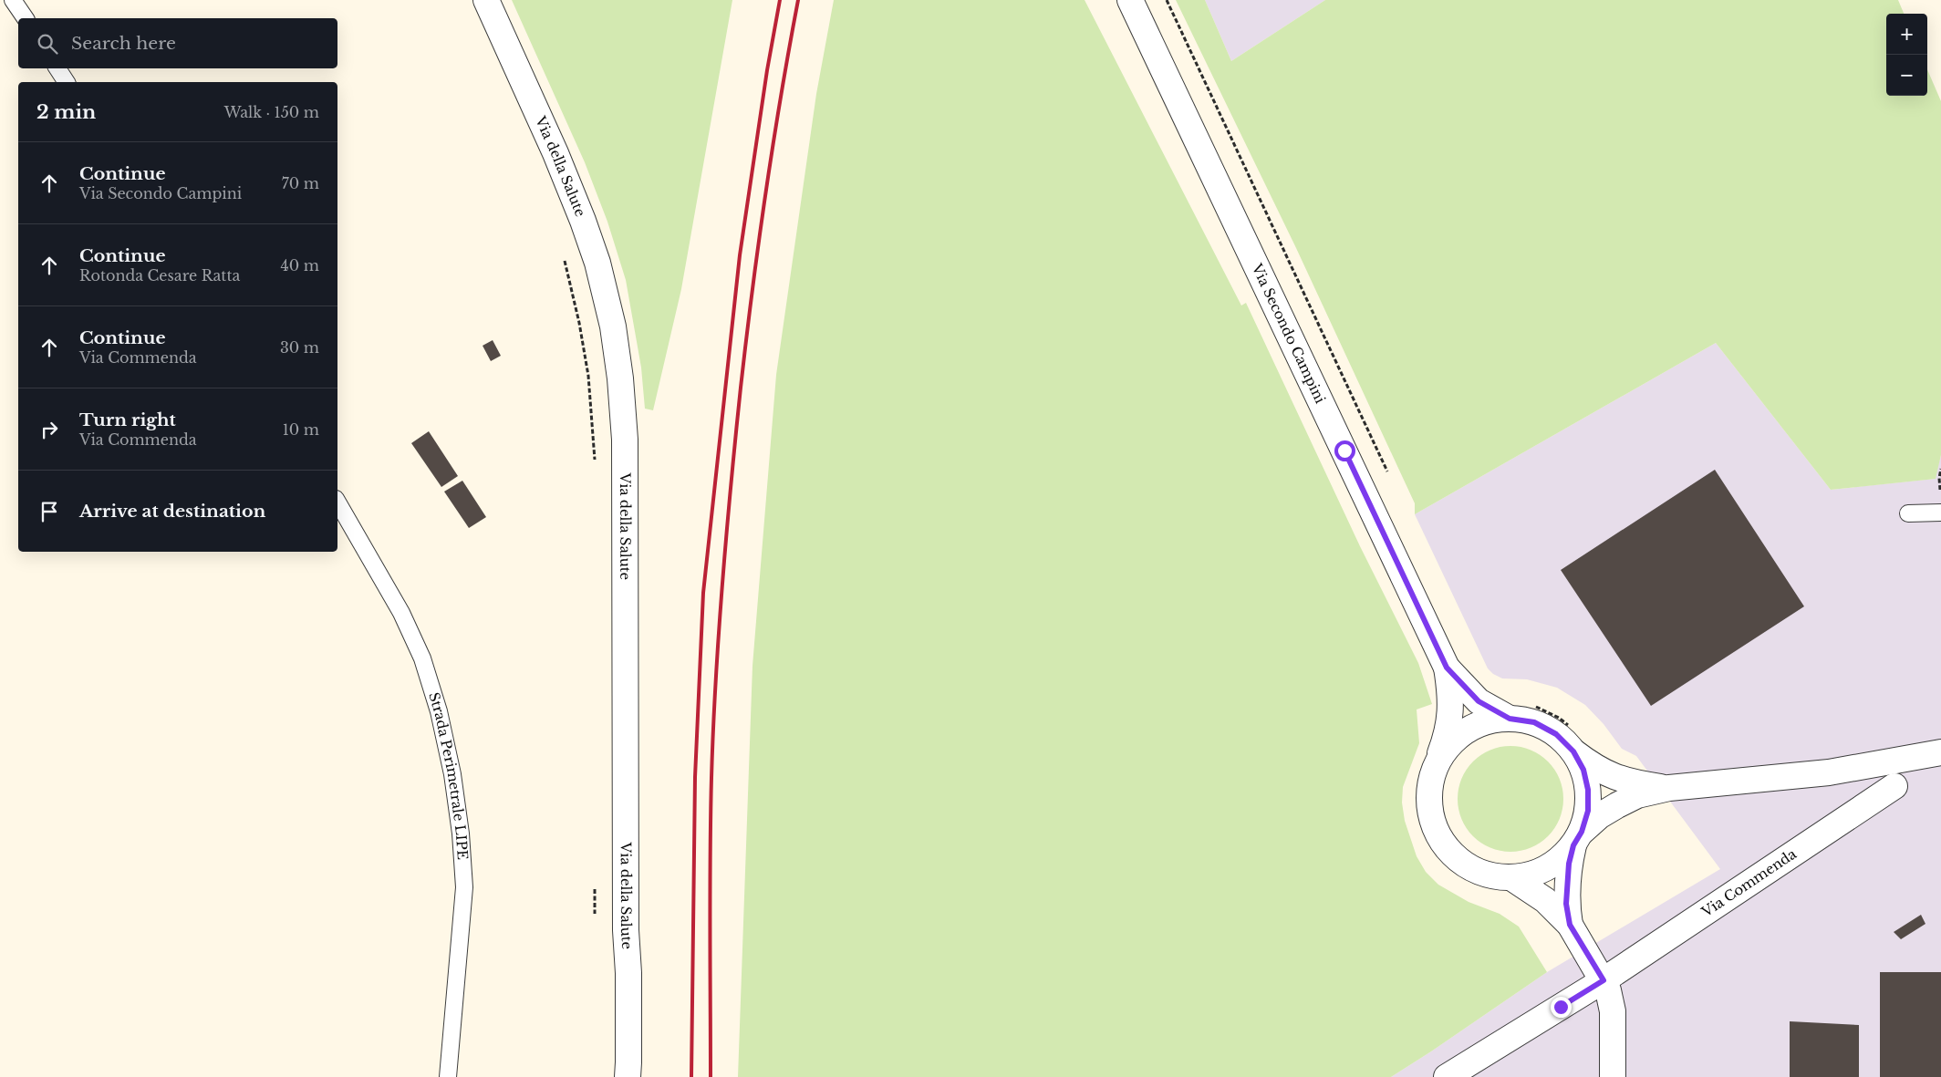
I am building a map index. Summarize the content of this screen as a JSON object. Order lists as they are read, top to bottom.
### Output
{
  "streets": {
    "street": ["Via della Salute", "Via Secondo Campini", "Via Commenda"],
    "lane": ["Strada Perimetrale LIPE"]
  },
  "page": {
    "map_buttons": ["+", "−"],
    "search": "Search here",
    "heading": ["2 min", "Walk · 150 m"],
    "list": [
      ["Continue", "Via Secondo Campini", "70 m"],
      ["Continue", "Rotonda Cesare Ratta", "40 m"],
      ["Continue", "Via Commenda", "30 m"],
      ["Turn right", "Via Commenda", "10 m"],
      "Arrive at destination"
    ]
  }
}
